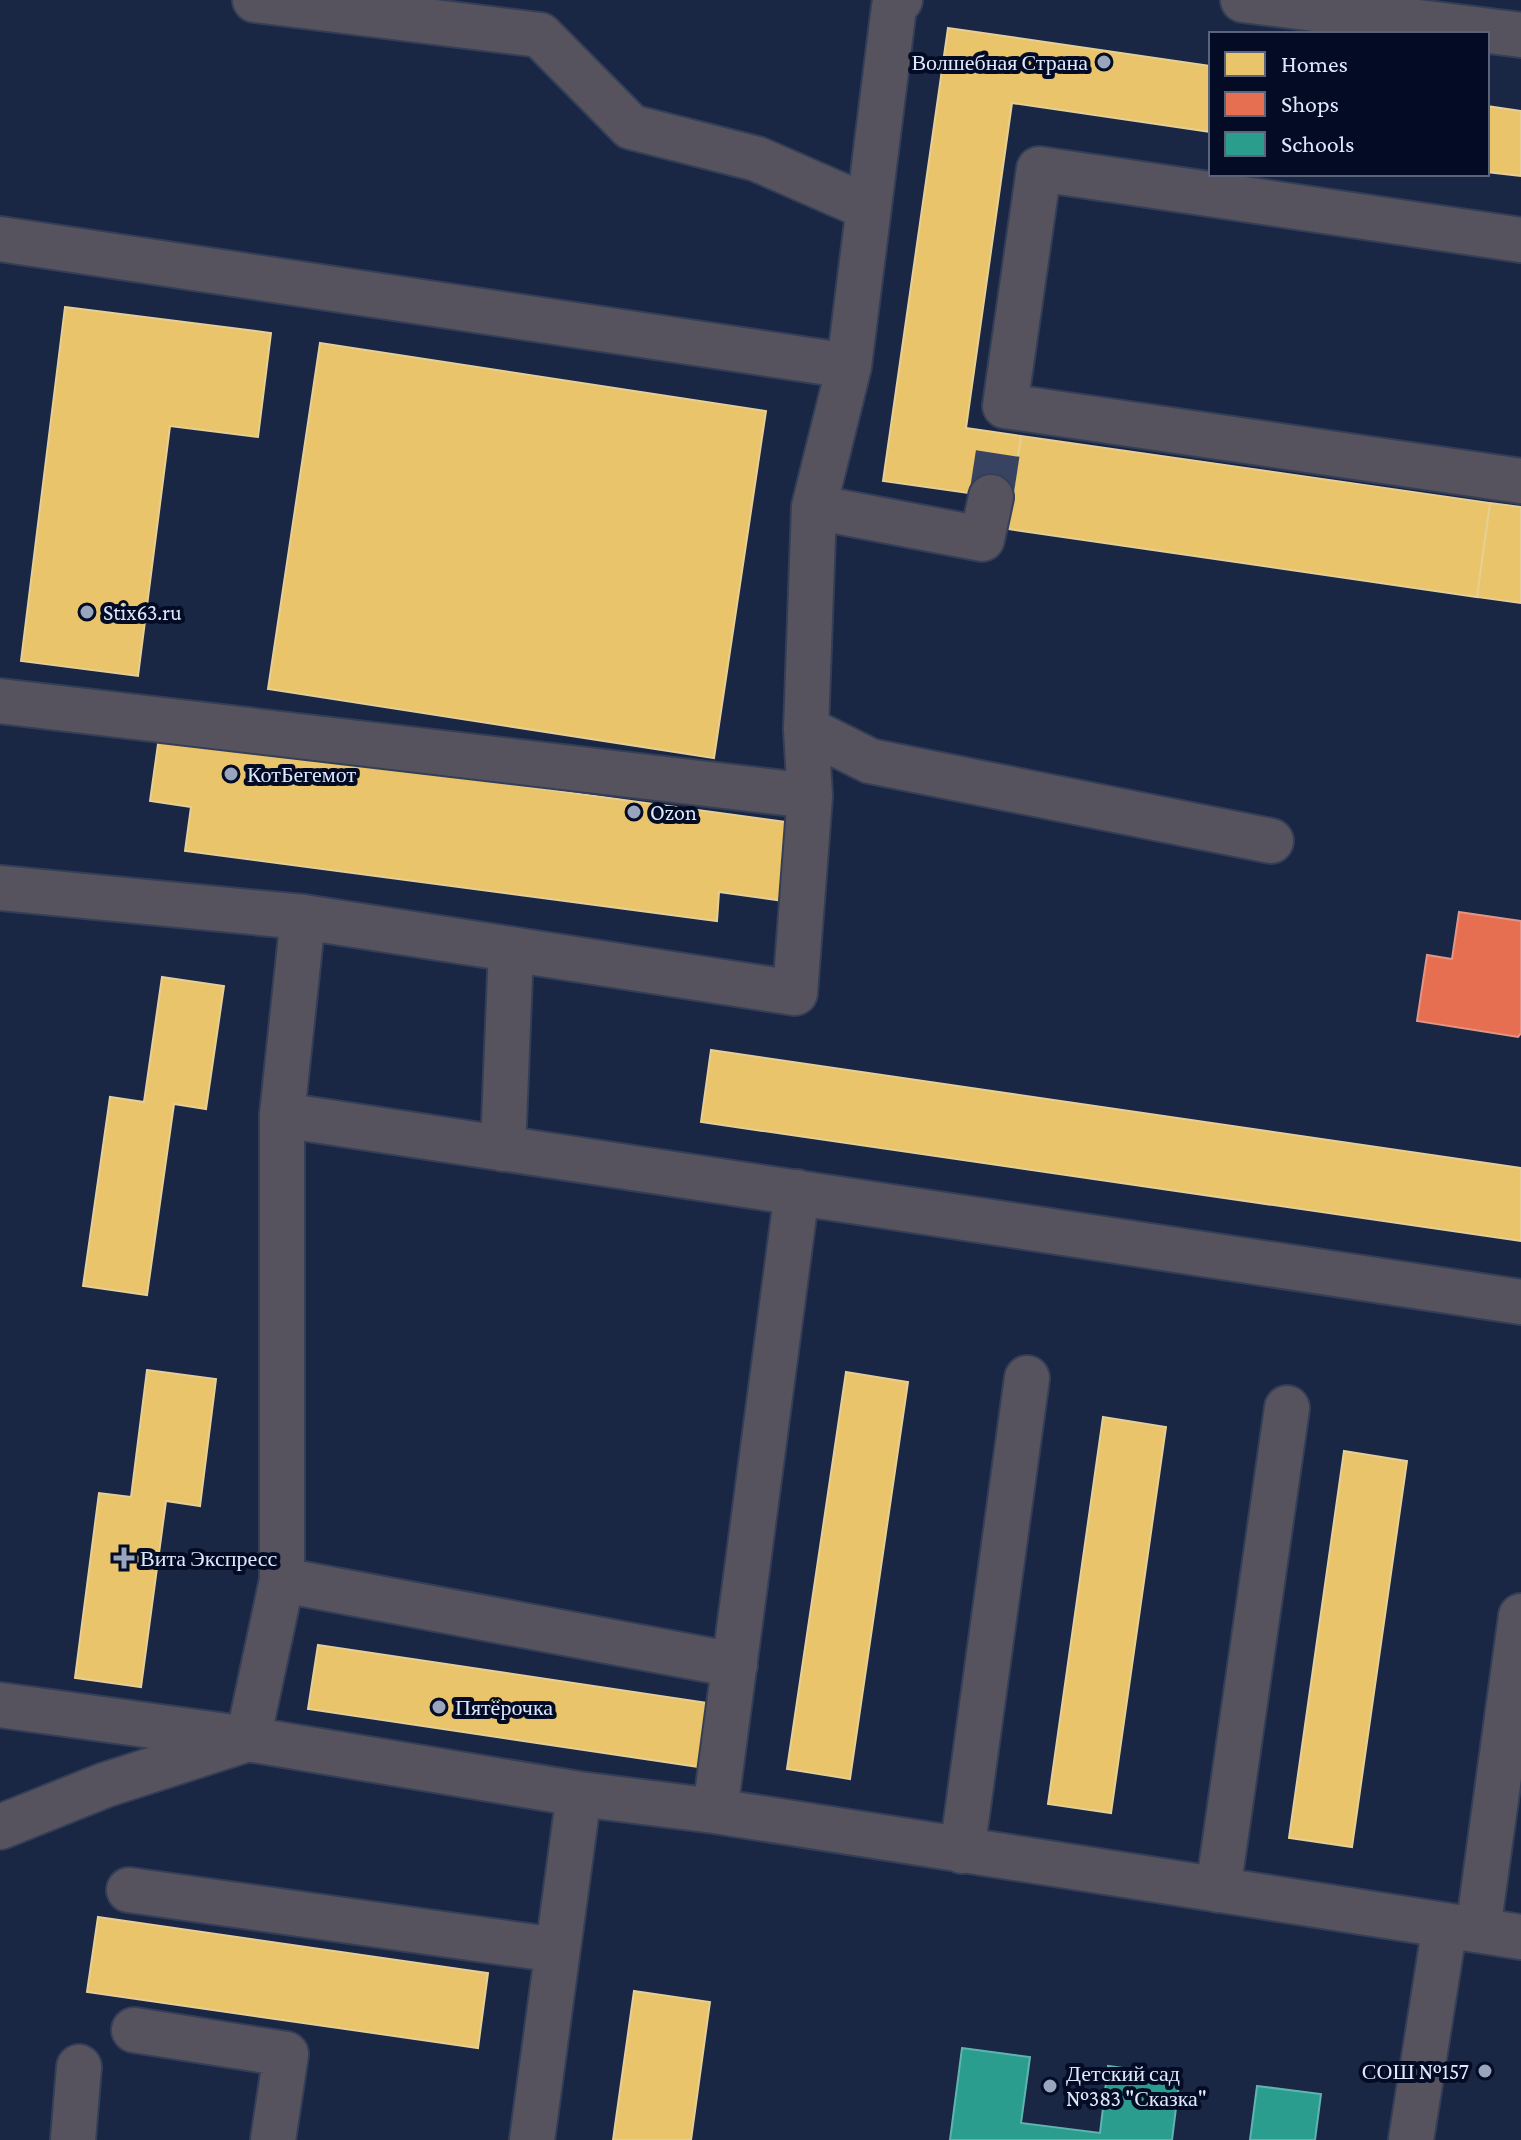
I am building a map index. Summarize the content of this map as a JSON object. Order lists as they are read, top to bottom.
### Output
{
  "places": {
    "other": [
      "Волшебная Страна",
      "Stix63.ru",
      "КотБегемот",
      "Ozon",
      "Пятёрочка",
      "СОШ №157",
      "Детский сад №383 \"Сказка\""
    ],
    "health": ["Вита Экспресс"]
  },
  "legend": ["Homes", "Shops", "Schools"]
}
